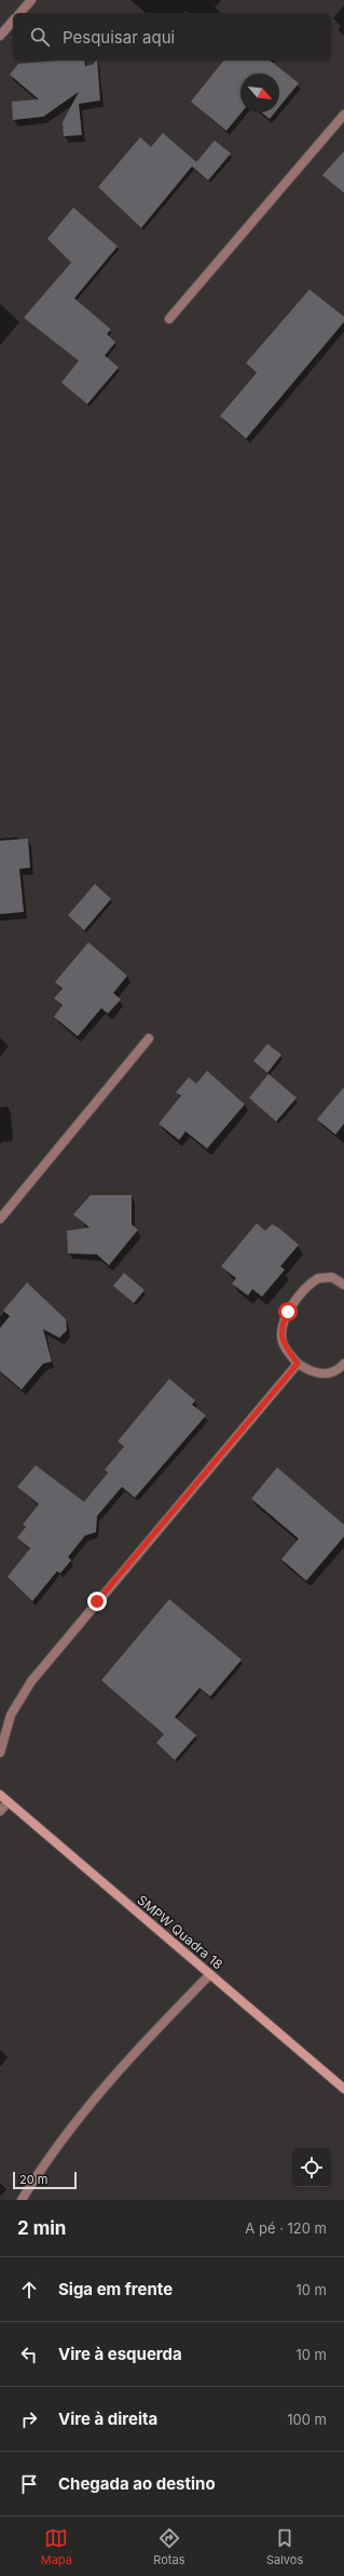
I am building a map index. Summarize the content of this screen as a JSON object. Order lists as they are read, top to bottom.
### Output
{
  "streets": {
    "street": ["SMPW Quadra 18"]
  },
  "scale_bar": "20 m",
  "north": "bottom right",
  "page": {
    "search": "Pesquisar aqui",
    "scale": "20 m",
    "heading": ["2 min", "A pé · 120 m"],
    "list": [
      ["Siga em frente", "10 m"],
      ["Vire à esquerda", "10 m"],
      ["Vire à direita", "100 m"],
      "Chegada ao destino"
    ],
    "nav": ["Mapa", "Rotas", "Salvos"]
  }
}
